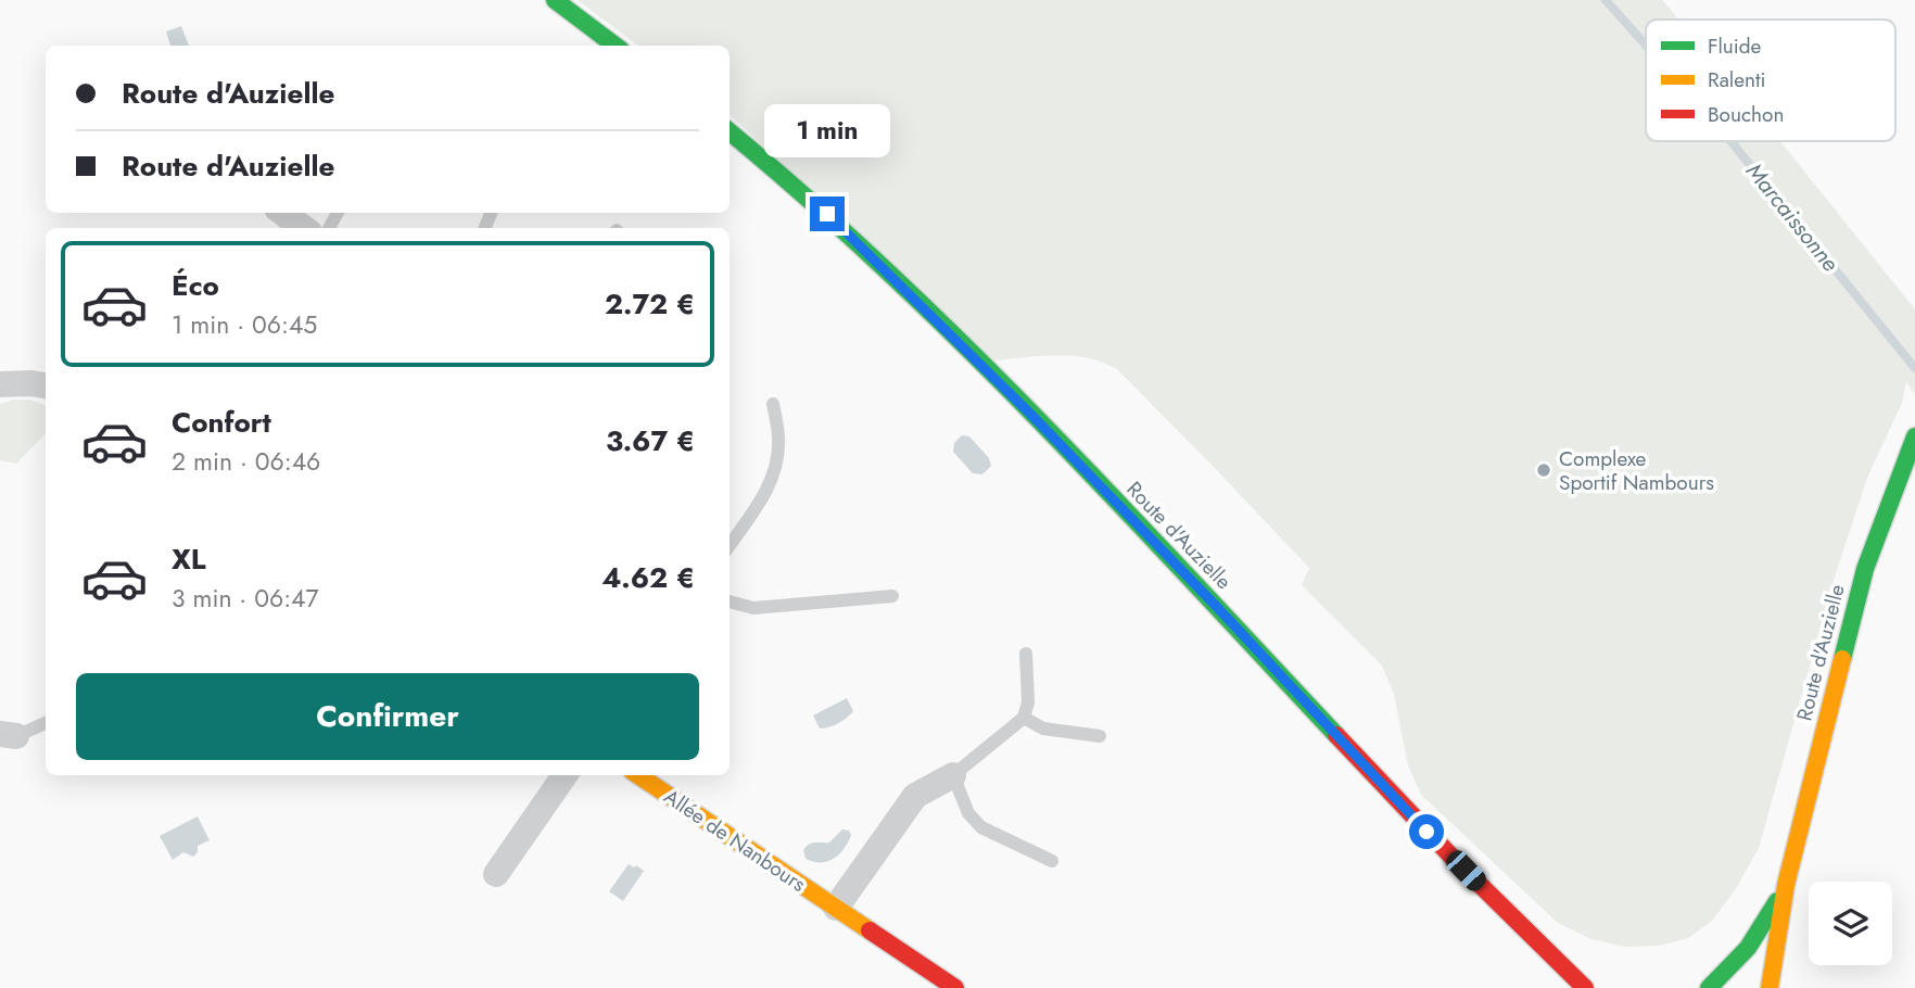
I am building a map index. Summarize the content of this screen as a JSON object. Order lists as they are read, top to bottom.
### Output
{
  "streets": {
    "street": ["Route d'Auzielle", "Allée de Nanbours"]
  },
  "water": ["Marcaissonne"],
  "places": ["Complexe Sportif Nambours"],
  "legend": ["Fluide", "Ralenti", "Bouchon"],
  "page": {
    "banner": ["Route d'Auzielle", "Route d'Auzielle"],
    "bubble": "1 min",
    "list": [
      {
        "name": "Éco",
        "note": "1 min · 06:45",
        "value": "2.72 €"
      },
      {
        "name": "Confort",
        "note": "2 min · 06:46",
        "value": "3.67 €"
      },
      {
        "name": "XL",
        "note": "3 min · 06:47",
        "value": "4.62 €"
      }
    ],
    "buttons": "Confirmer"
  }
}
